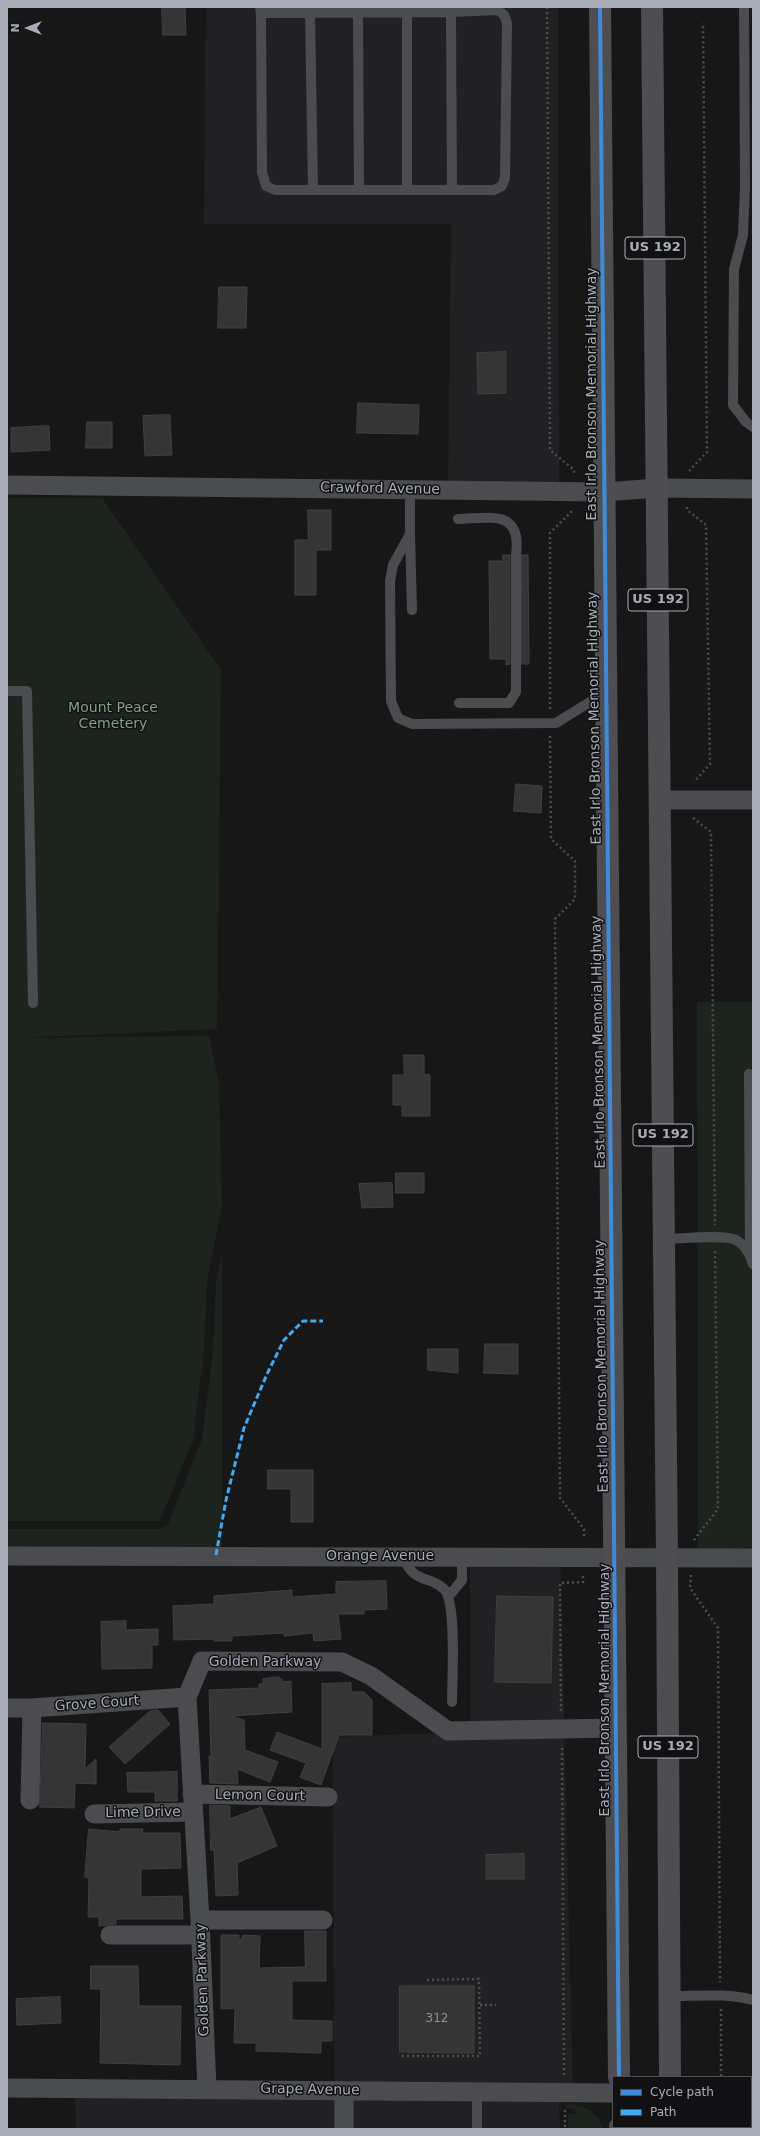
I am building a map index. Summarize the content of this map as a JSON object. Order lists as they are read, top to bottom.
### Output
{
  "streets": {
    "highway": ["US 192", "East Irlo Bronson Memorial Highway"],
    "street": [
      "Crawford Avenue",
      "Orange Avenue",
      "Golden Parkway",
      "Grove Court",
      "Lemon Court",
      "Lime Drive",
      "Grape Avenue"
    ]
  },
  "crossings": [
    ["US 192", "Crawford Avenue"],
    ["US 192", "Orange Avenue"],
    ["East Irlo Bronson Memorial Highway", "Crawford Avenue"],
    ["East Irlo Bronson Memorial Highway", "Orange Avenue"],
    ["East Irlo Bronson Memorial Highway", "Golden Parkway"],
    ["Golden Parkway", "Grove Court"],
    ["Golden Parkway", "Lemon Court"],
    ["Golden Parkway", "Lime Drive"],
    ["Golden Parkway", "Grape Avenue"],
    ["Lemon Court", "Lime Drive"]
  ],
  "parks": ["Mount Peace Cemetery"],
  "house_numbers": ["312"],
  "legend": ["Cycle path", "Path"],
  "north": "left"
}
